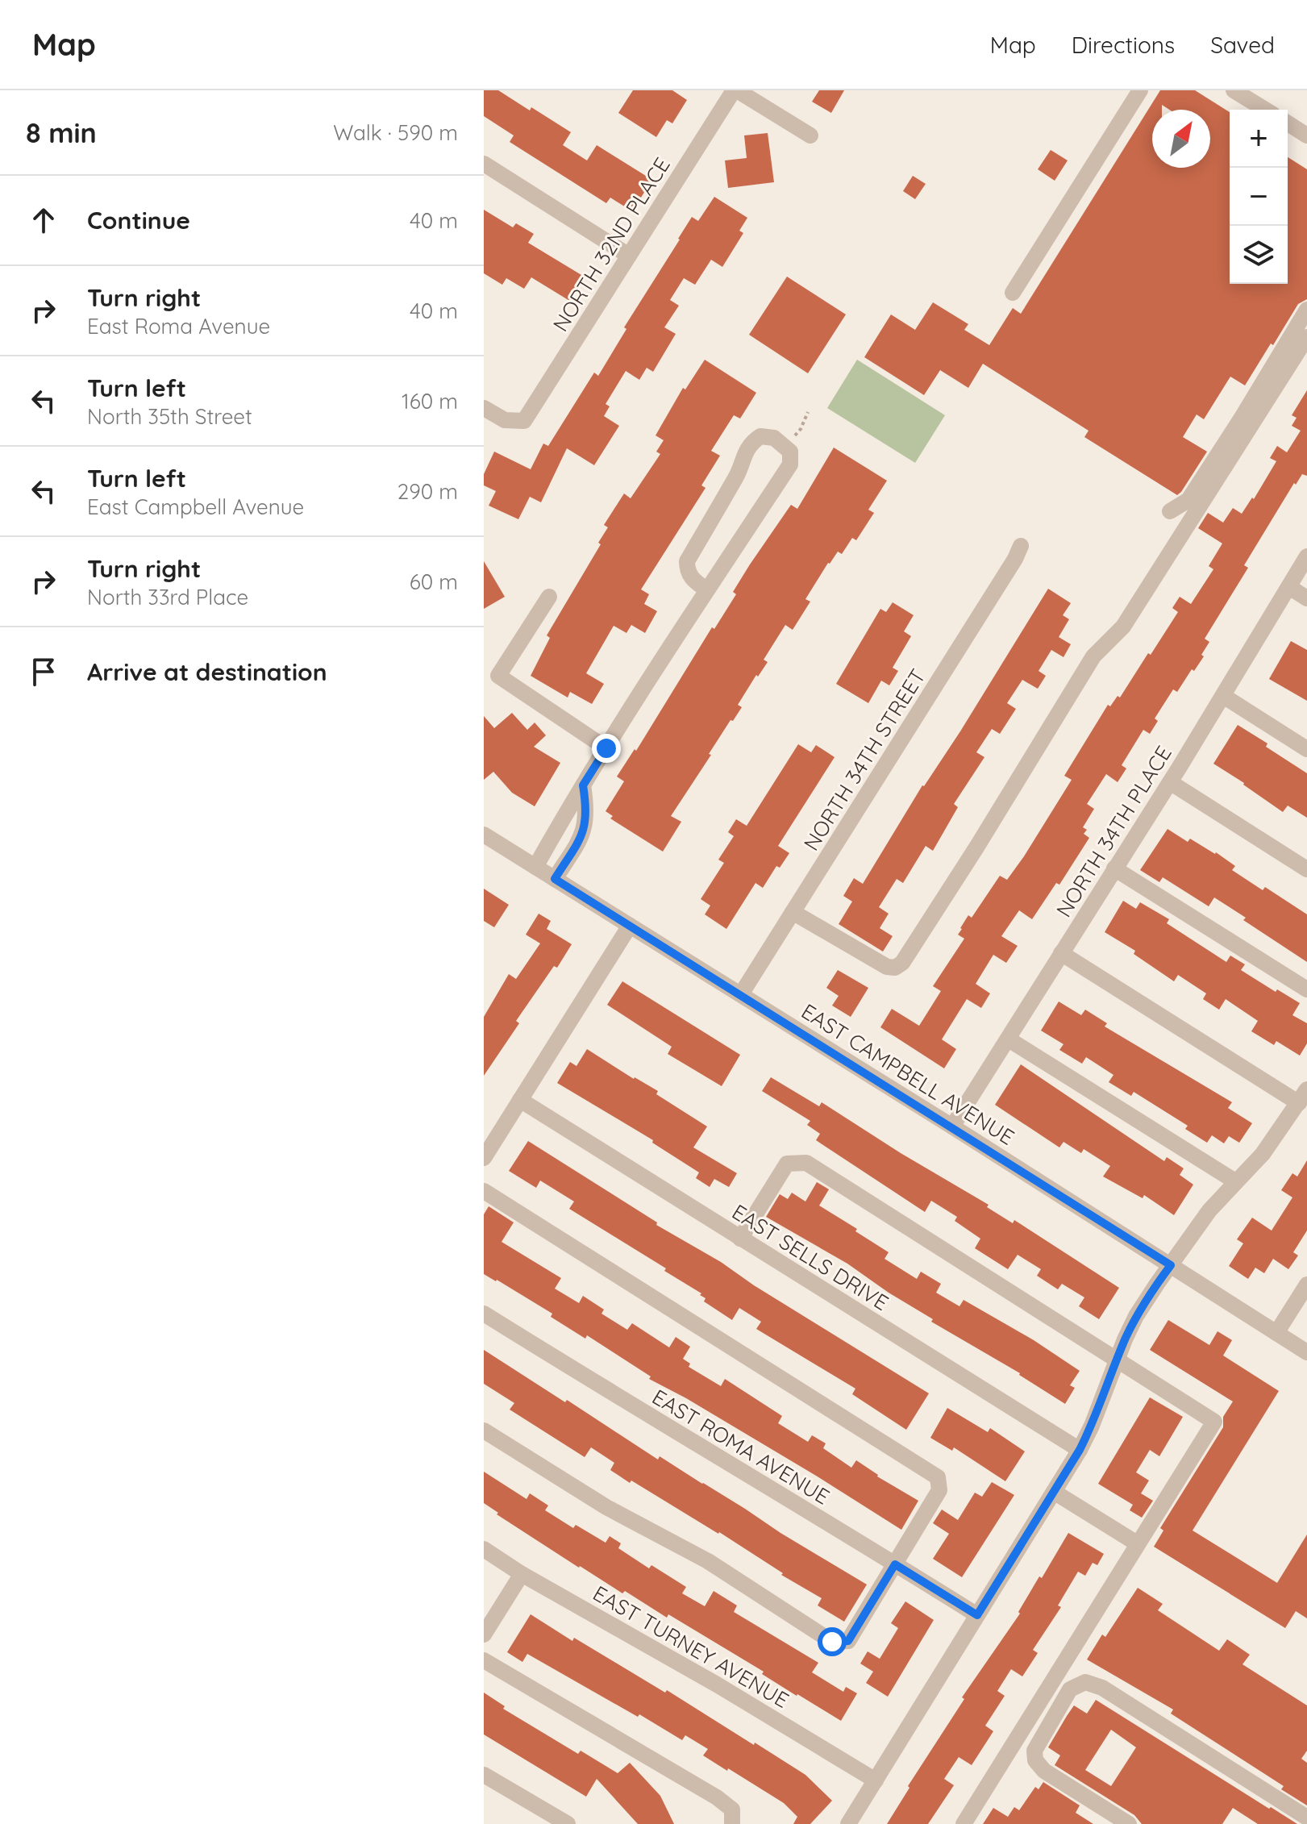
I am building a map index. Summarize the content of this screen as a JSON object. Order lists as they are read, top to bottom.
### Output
{
  "streets": {
    "street": [
      "NORTH 32ND PLACE",
      "NORTH 34TH STREET",
      "NORTH 34TH PLACE",
      "EAST CAMPBELL AVENUE",
      "EAST SELLS DRIVE",
      "EAST ROMA AVENUE",
      "EAST TURNEY AVENUE"
    ]
  },
  "crossings": [
    ["NORTH 34TH STREET", "EAST CAMPBELL AVENUE"],
    ["NORTH 34TH PLACE", "EAST CAMPBELL AVENUE"]
  ],
  "north": "top right",
  "page": {
    "header": "Map",
    "nav": ["Map", "Directions", "Saved"],
    "heading": ["8 min", "Walk · 590 m"],
    "map_buttons": ["+", "−"],
    "list": [
      ["Continue", "40 m"],
      ["Turn right", "East Roma Avenue", "40 m"],
      ["Turn left", "North 35th Street", "160 m"],
      ["Turn left", "East Campbell Avenue", "290 m"],
      ["Turn right", "North 33rd Place", "60 m"],
      "Arrive at destination"
    ]
  }
}
